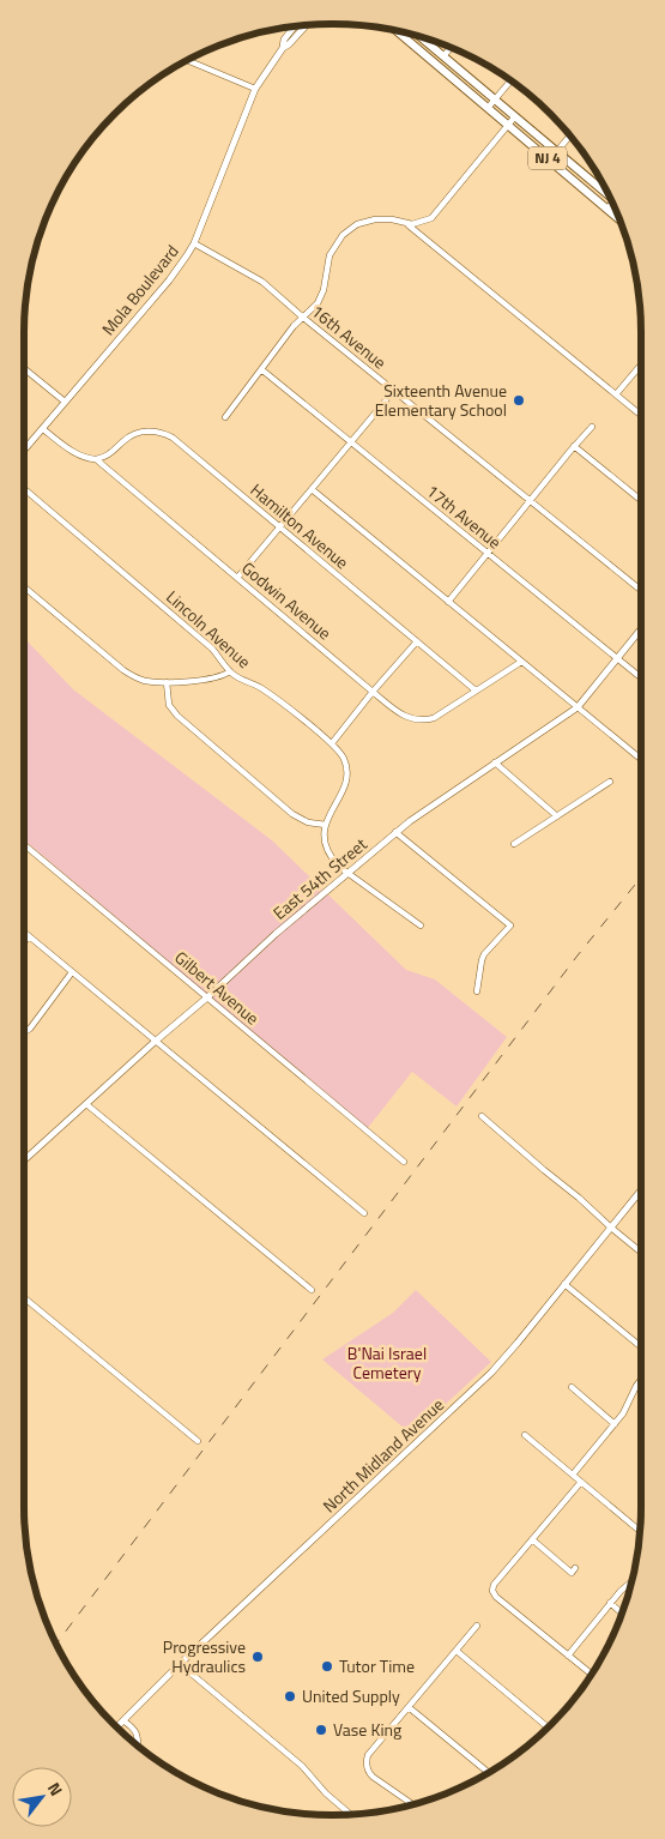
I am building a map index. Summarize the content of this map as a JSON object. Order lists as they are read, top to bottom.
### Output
{
  "streets": {
    "main road": ["NJ 4"],
    "street": [
      "Mola Boulevard",
      "16th Avenue",
      "17th Avenue",
      "Hamilton Avenue",
      "Godwin Avenue",
      "Lincoln Avenue",
      "East 54th Street",
      "Gilbert Avenue",
      "North Midland Avenue"
    ]
  },
  "crossings": [
    ["Mola Boulevard", "16th Avenue"],
    ["Mola Boulevard", "Godwin Avenue"],
    ["17th Avenue", "East 54th Street"],
    ["Hamilton Avenue", "Godwin Avenue"],
    ["East 54th Street", "Gilbert Avenue"]
  ],
  "parks": ["B'Nai Israel Cemetery"],
  "places": [
    "Sixteenth Avenue Elementary School",
    "Progressive Hydraulics",
    "Tutor Time",
    "United Supply",
    "Vase King"
  ],
  "north": "top right"
}
